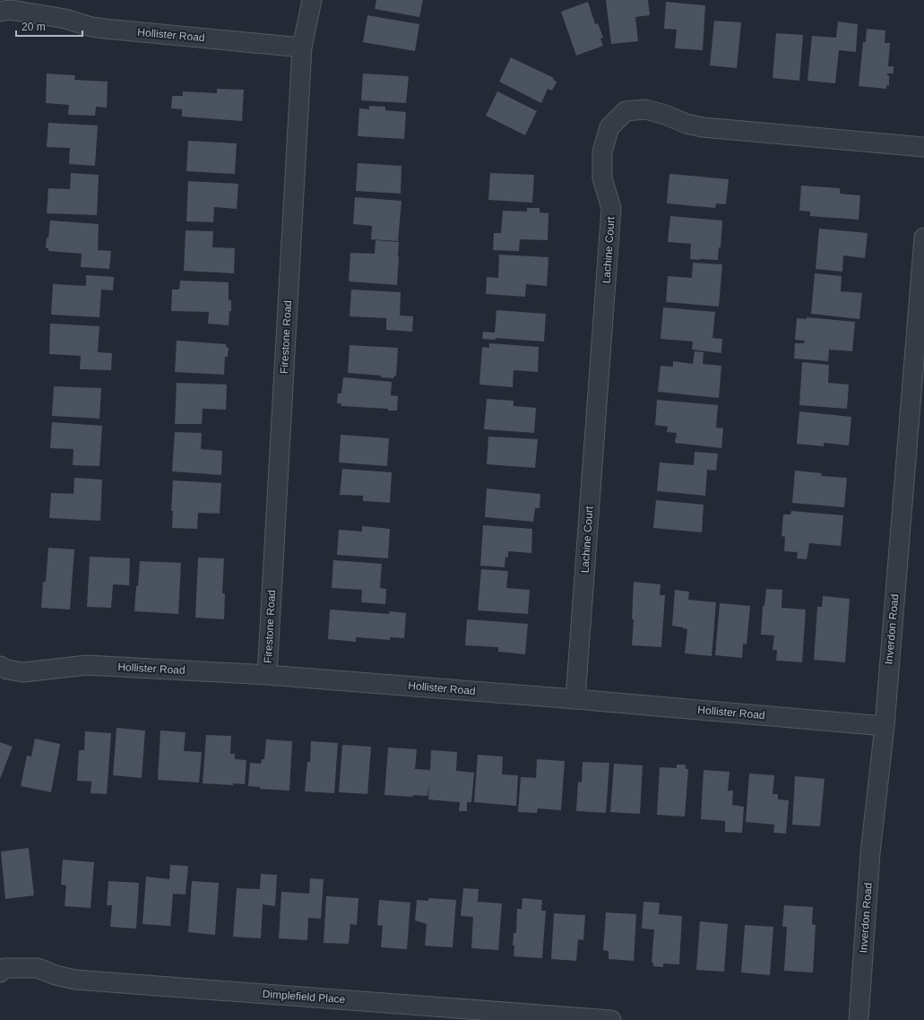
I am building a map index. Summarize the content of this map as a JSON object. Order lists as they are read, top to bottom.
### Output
{
  "streets": {
    "street": [
      "Hollister Road",
      "Lachine Court",
      "Firestone Road",
      "Inverdon Road",
      "Dimplefield Place"
    ]
  },
  "crossings": [
    ["Hollister Road", "Lachine Court"],
    ["Hollister Road", "Firestone Road"],
    ["Hollister Road", "Inverdon Road"]
  ],
  "scale_bar": "20 m"
}
